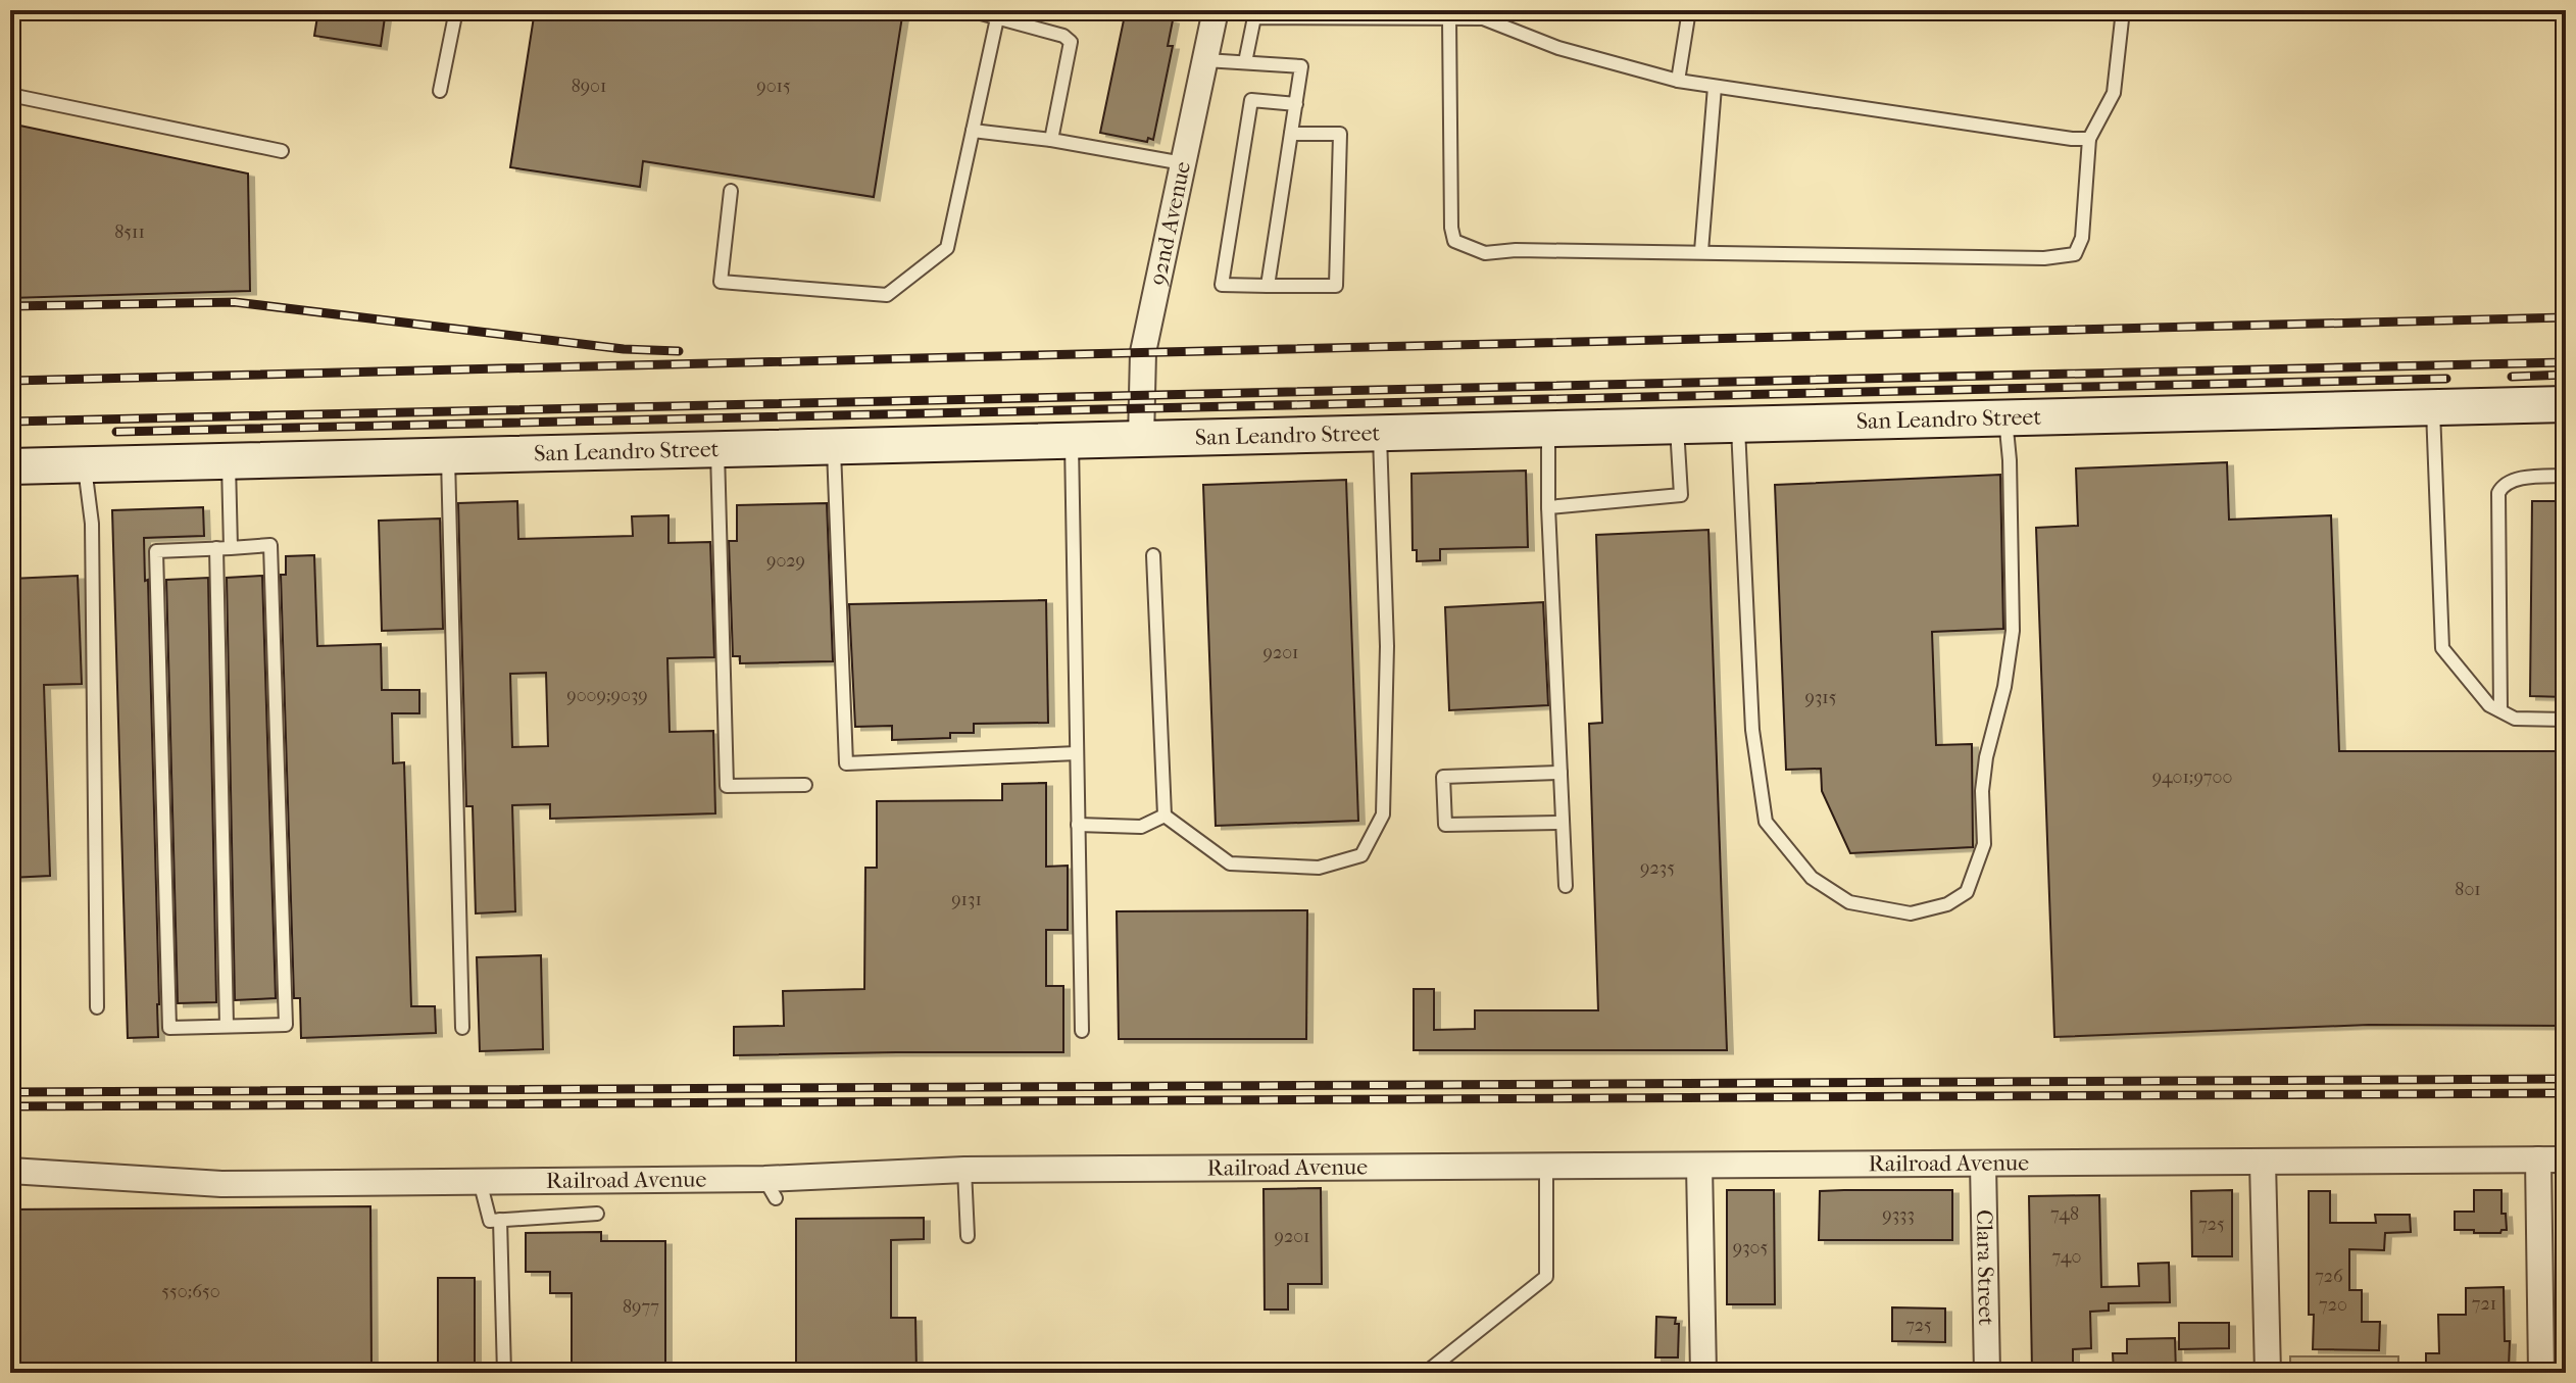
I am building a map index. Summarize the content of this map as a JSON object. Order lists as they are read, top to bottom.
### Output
{
  "streets": {
    "main road": ["San Leandro Street"],
    "street": ["92nd Avenue", "Railroad Avenue", "Clara Street"]
  },
  "crossings": [
    ["92nd Avenue", "San Leandro Street"],
    ["Railroad Avenue", "Clara Street"]
  ],
  "house_numbers": [
    "8901",
    "9015",
    "8511",
    "9029",
    "9201",
    "9009;9039",
    "9315",
    "9401;9700",
    "9235",
    "801",
    "9131",
    "748",
    "9333",
    "725",
    "9201",
    "9305",
    "740",
    "726",
    "550;650",
    "721",
    "720",
    "8977",
    "725"
  ]
}
